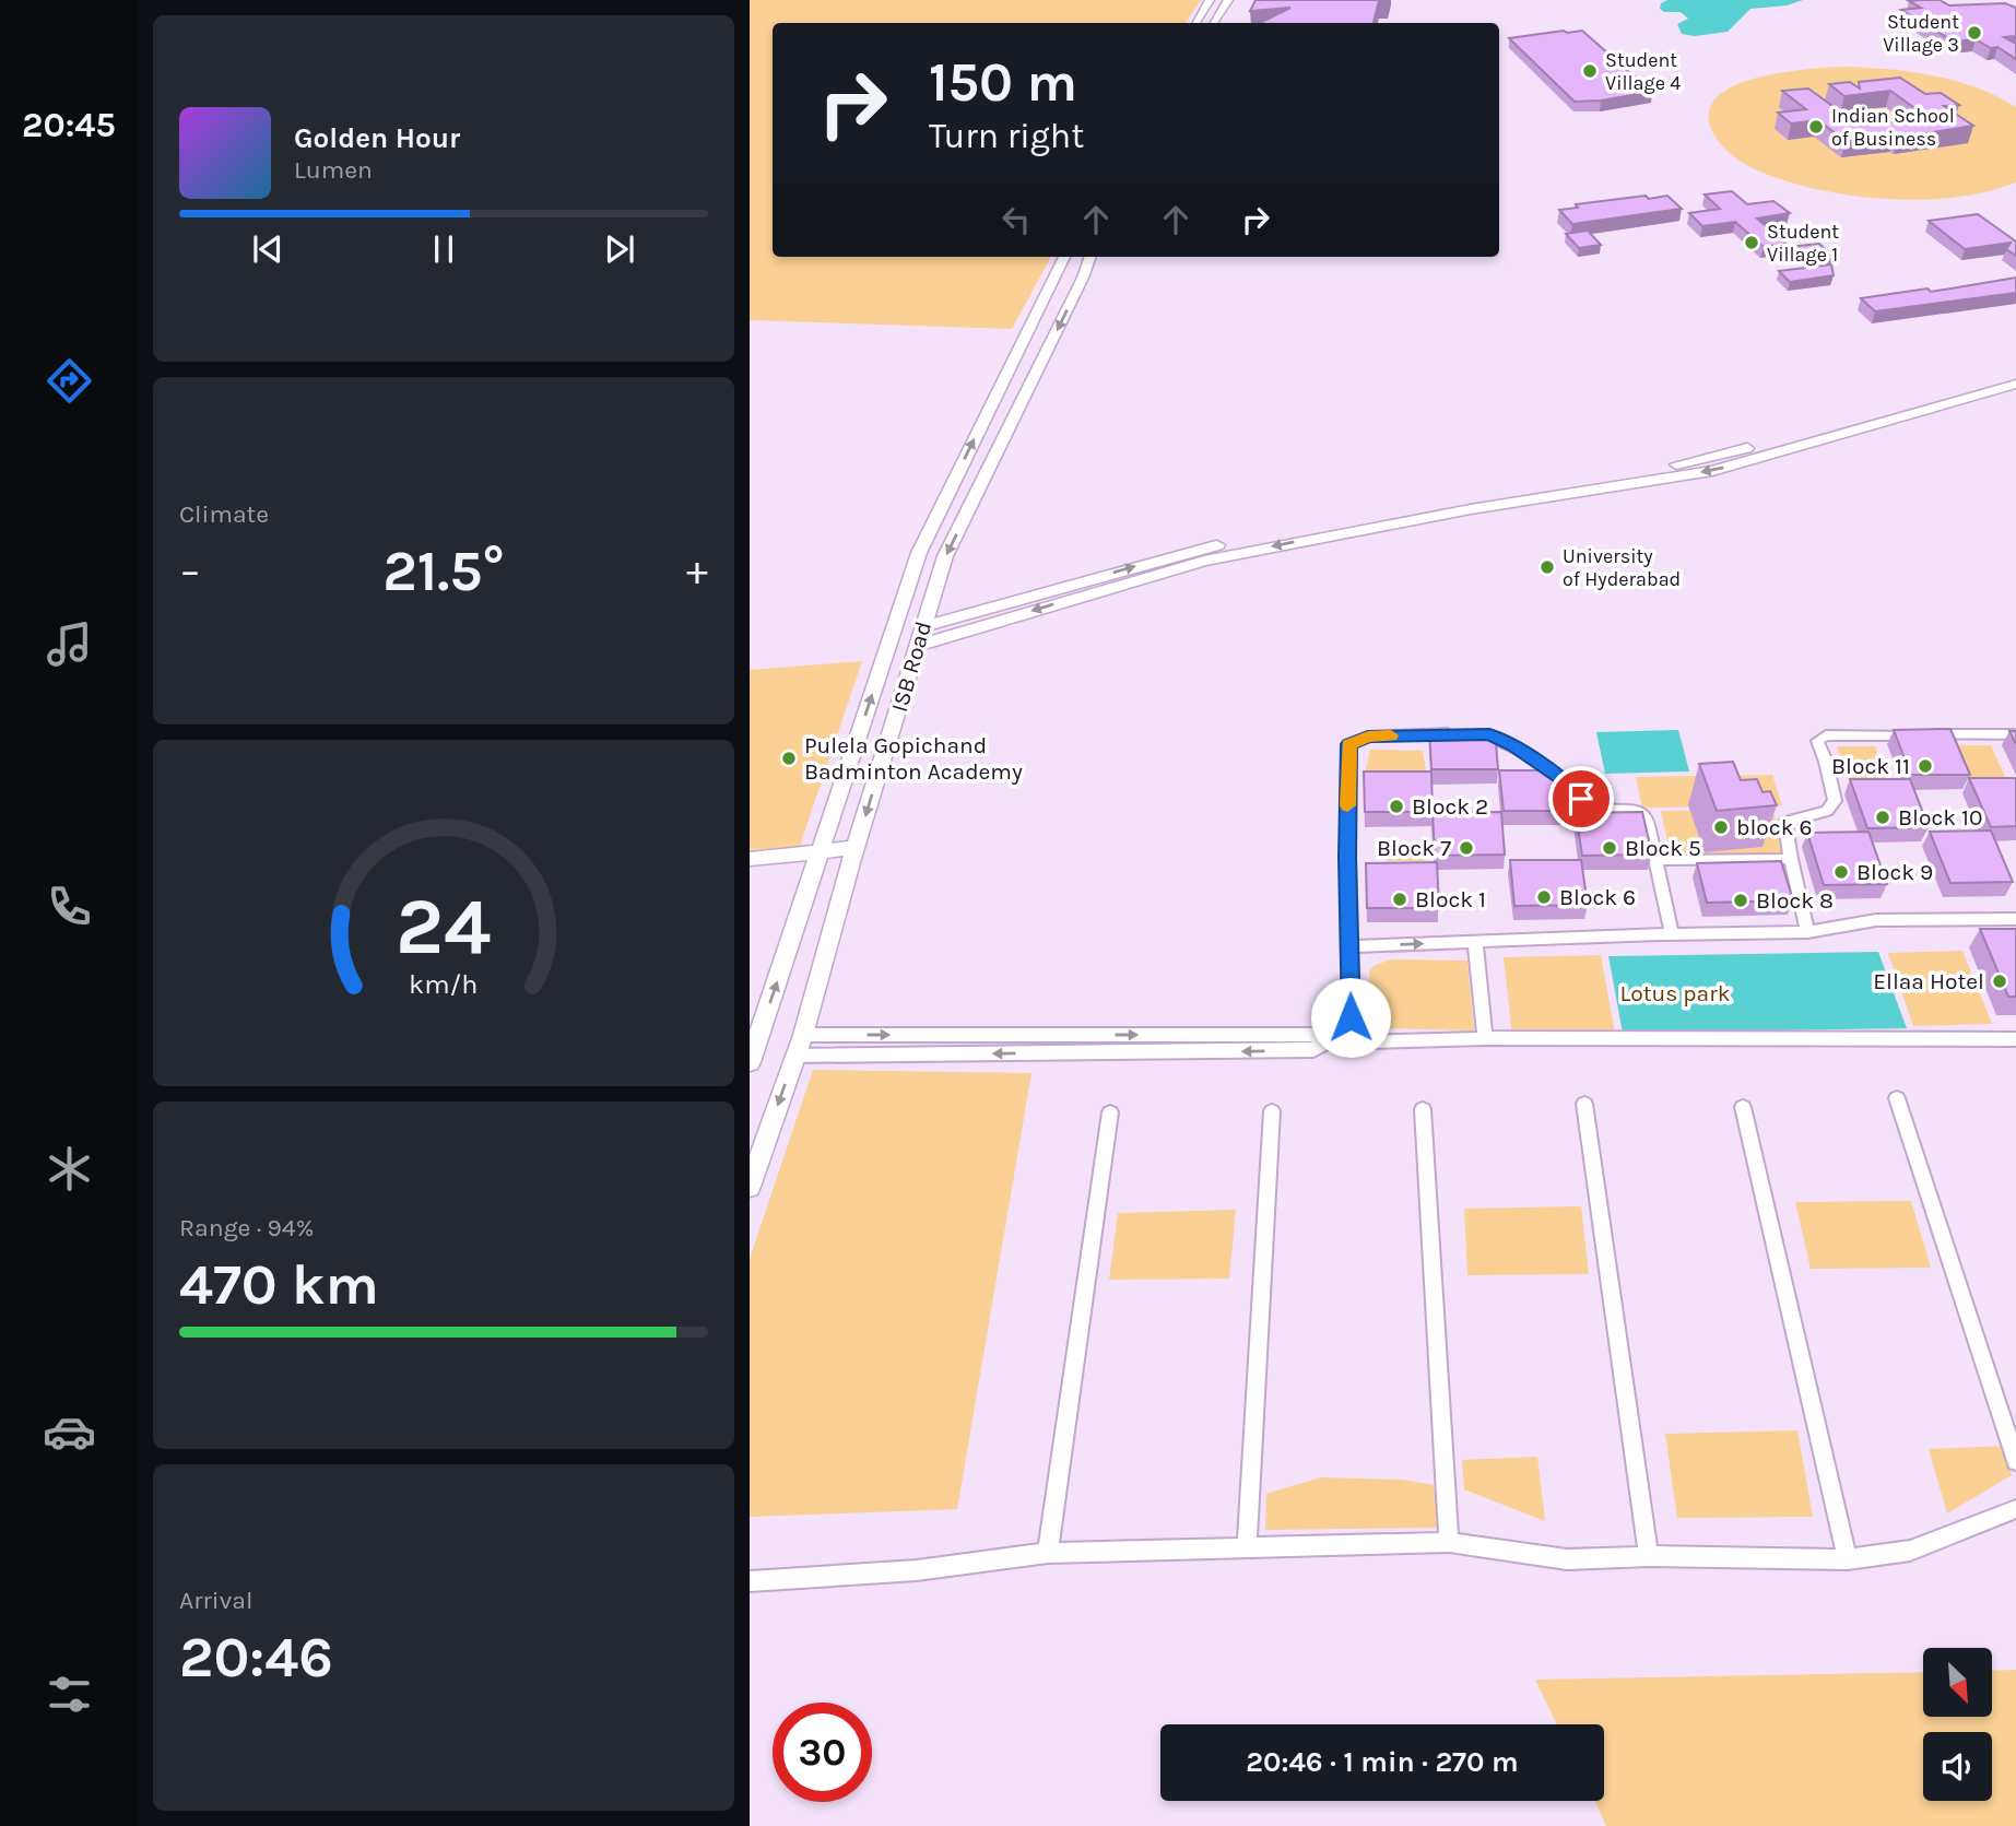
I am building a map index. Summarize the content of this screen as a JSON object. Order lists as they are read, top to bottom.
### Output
{
  "streets": {
    "main road": ["ISB Road"]
  },
  "parks": ["Lotus park"],
  "places": [
    "Student Village 3",
    "Student Village 4",
    "Indian School of Business",
    "Student Village 1",
    "University of Hyderabad",
    "Pulela Gopichand Badminton Academy",
    "Block 11",
    "Block 2",
    "Block 10",
    "block 6",
    "Block 7",
    "Block 5",
    "Block 9",
    "Block 6",
    "Block 1",
    "Block 8",
    "Ellaa Hotel"
  ],
  "north": "bottom right",
  "page": {
    "tabs": "20:45",
    "turn": ["150 m", "Turn right"],
    "song": ["Golden Hour", "Lumen"],
    "tile": [
      "Climate",
      ["Range · 94%", "470 km"],
      ["Arrival", "20:46"]
    ],
    "heat": ["−", "21.5°", "+"],
    "limit": "30",
    "trip": "20:46 · 1 min · 270 m",
    "gauge": ["24", "km/h"]
  }
}
